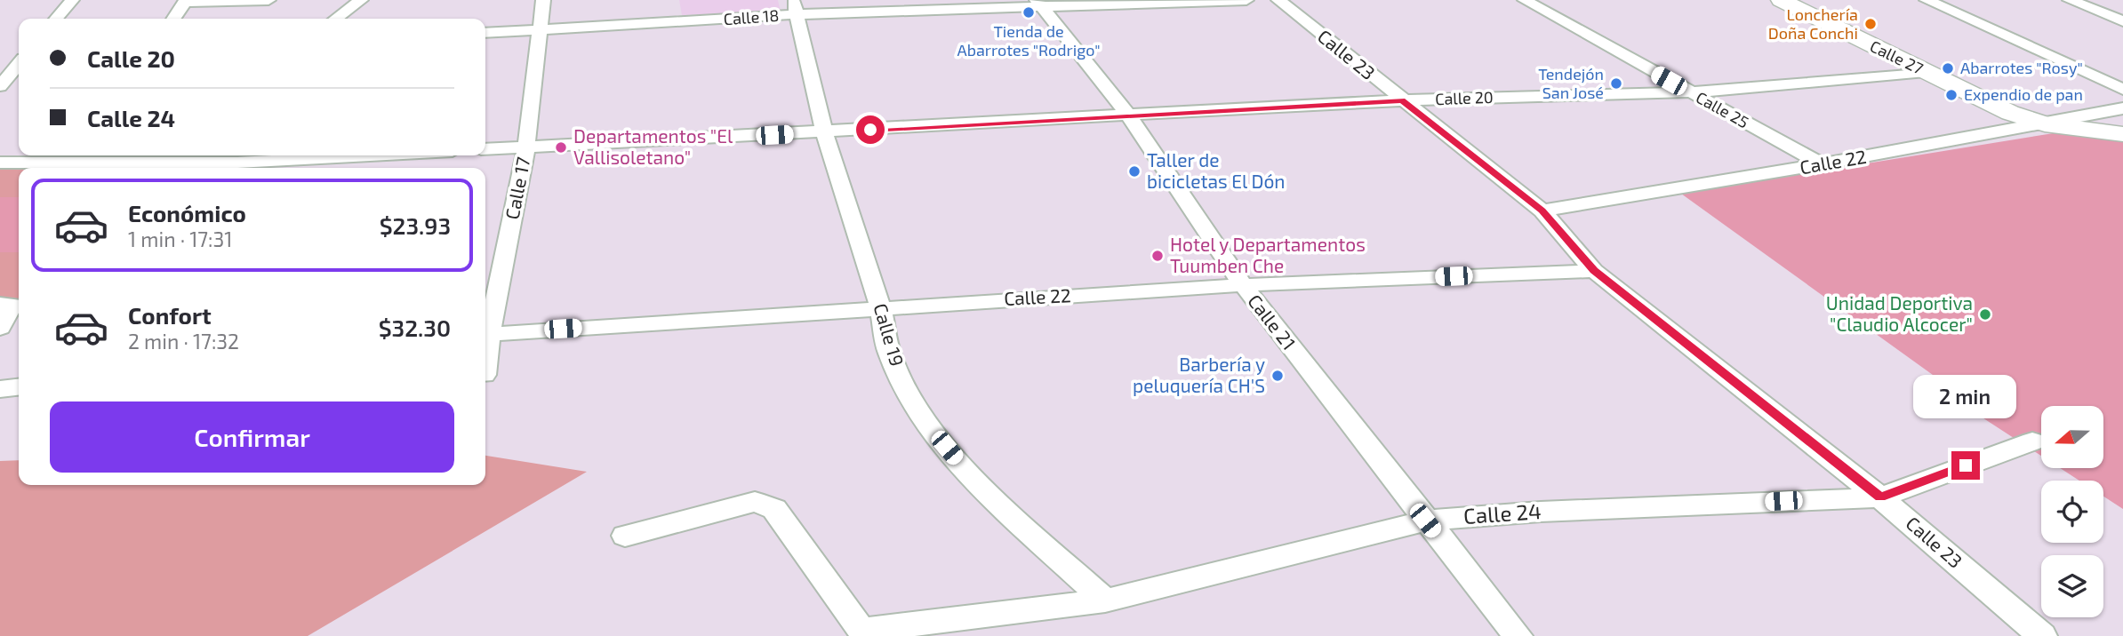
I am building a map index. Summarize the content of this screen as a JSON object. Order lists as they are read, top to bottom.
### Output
{
  "streets": {
    "main road": ["Calle 27"],
    "street": [
      "Calle 18",
      "Calle 23",
      "Calle 20",
      "Calle 25",
      "Calle 22",
      "Calle 17",
      "Calle 21",
      "Calle 19",
      "Calle 24"
    ]
  },
  "crossings": [
    ["Calle 18", "Calle 17"],
    ["Calle 18", "Calle 21"],
    ["Calle 18", "Calle 19"],
    ["Calle 23", "Calle 20"],
    ["Calle 23", "Calle 22"],
    ["Calle 23", "Calle 24"],
    ["Calle 27", "Calle 20"],
    ["Calle 27", "Calle 22"],
    ["Calle 20", "Calle 25"],
    ["Calle 20", "Calle 17"],
    ["Calle 20", "Calle 21"],
    ["Calle 20", "Calle 19"],
    ["Calle 25", "Calle 22"],
    ["Calle 22", "Calle 21"],
    ["Calle 22", "Calle 19"],
    ["Calle 21", "Calle 24"],
    ["Calle 19", "Calle 24"]
  ],
  "places": [
    "Tienda de Abarrotes \"Rodrigo\"",
    "Lonchería Doña Conchi",
    "Abarrotes \"Rosy\"",
    "Tendejón San José",
    "Expendio de pan",
    "Departamentos \"El Vallisoletano\"",
    "Taller de bicicletas El Dón",
    "Hotel y Departamentos Tuumben Che",
    "Unidad Deportiva \"Claudio Alcocer\"",
    "Barbería y peluquería CH'S"
  ],
  "north": "left",
  "page": {
    "banner": ["Calle 20", "Calle 24"],
    "list": [
      {
        "name": "Económico",
        "note": "1 min · 17:31",
        "value": "$23.93"
      },
      {
        "name": "Confort",
        "note": "2 min · 17:32",
        "value": "$32.30"
      }
    ],
    "bubble": "2 min",
    "buttons": "Confirmar"
  }
}
